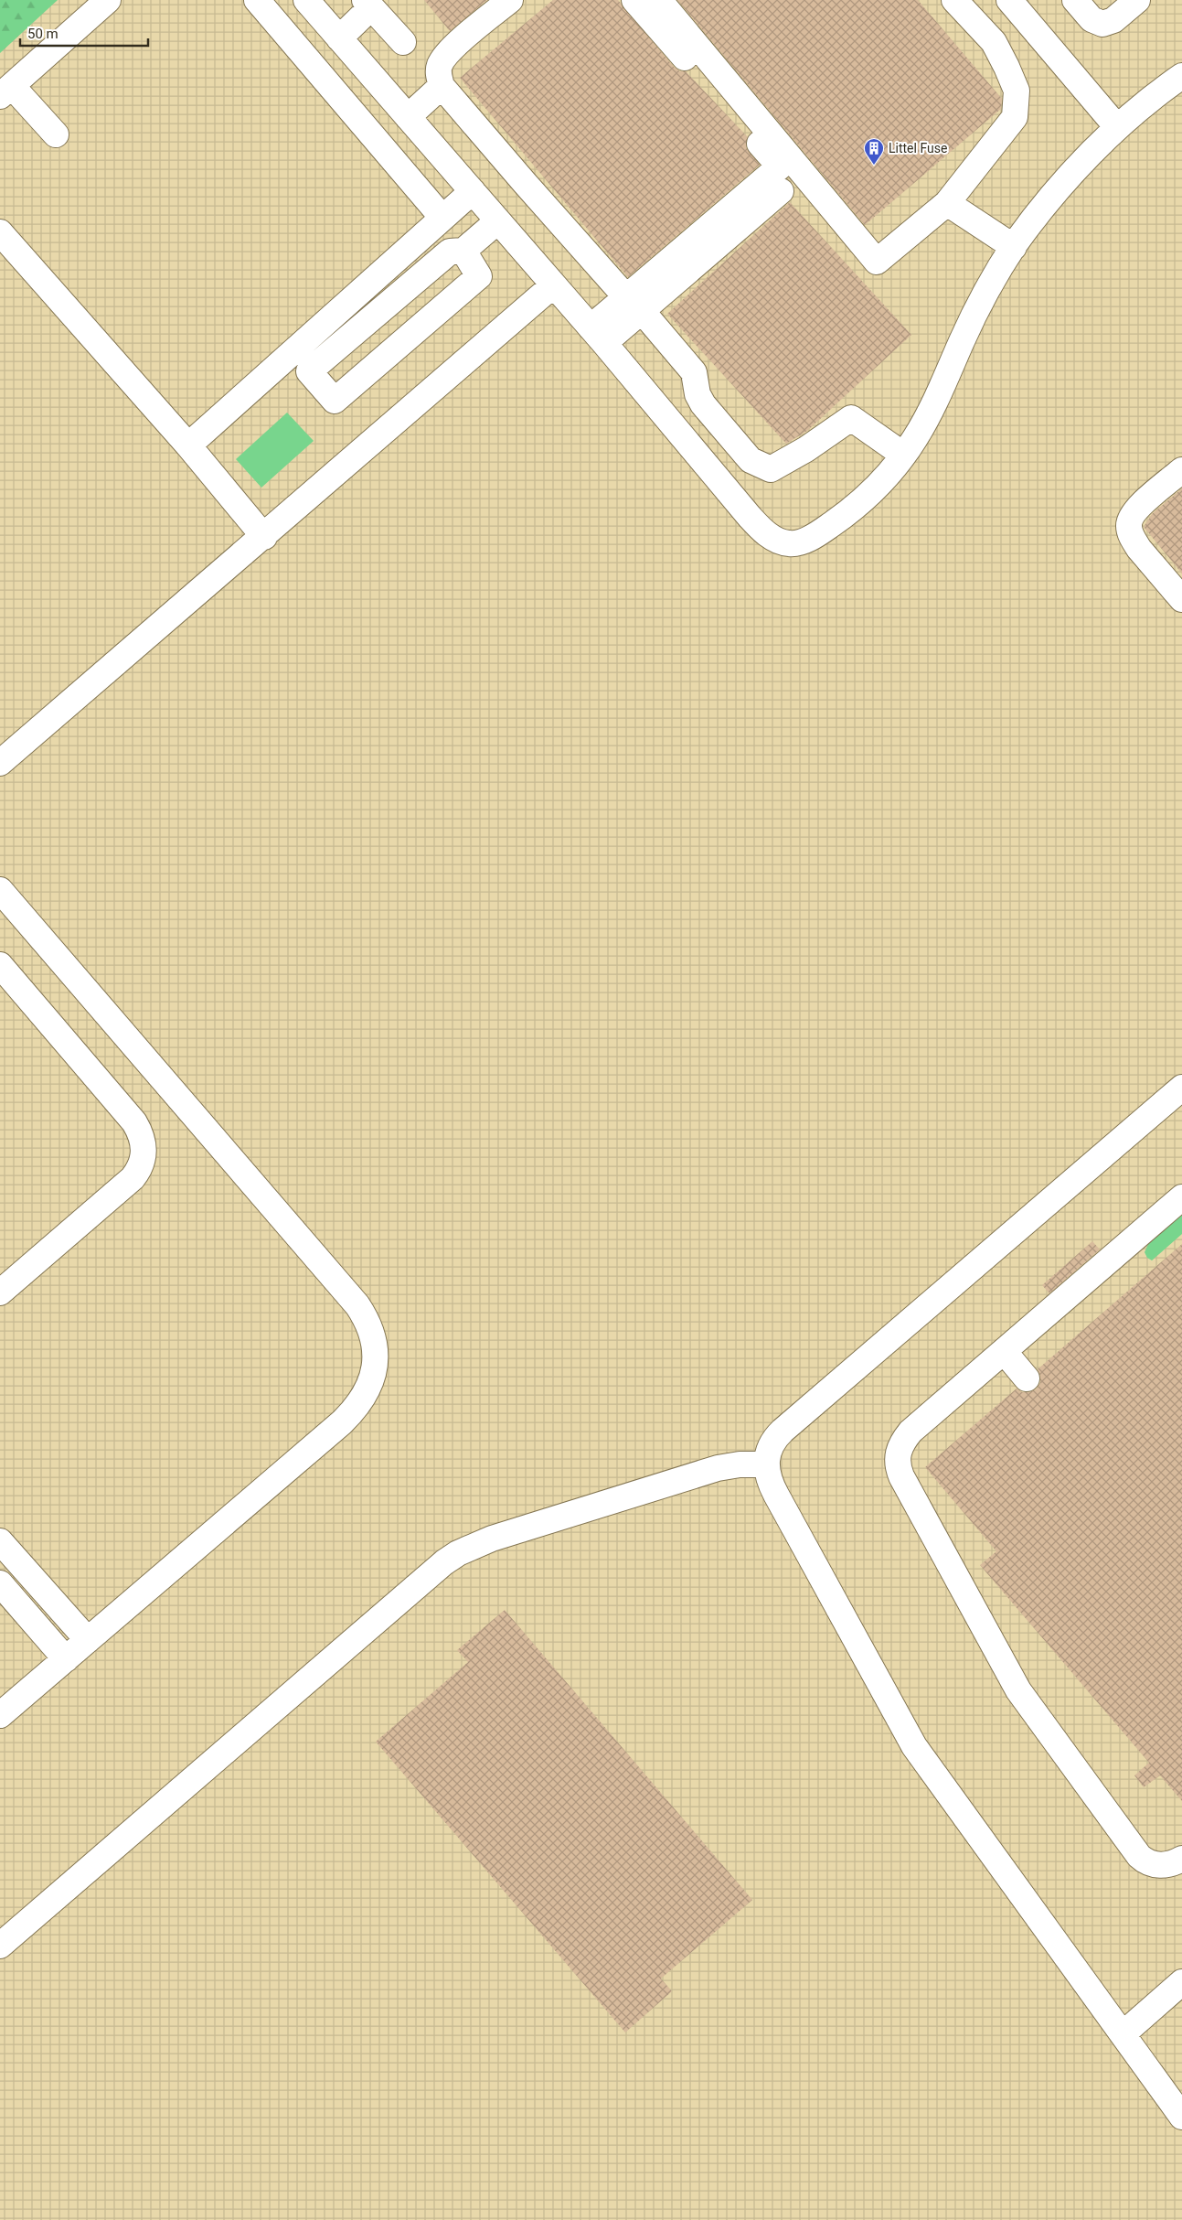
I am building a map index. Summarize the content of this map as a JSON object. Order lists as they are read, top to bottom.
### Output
{
  "places": {
    "building": ["Littel Fuse"]
  },
  "scale_bar": "50 m"
}
